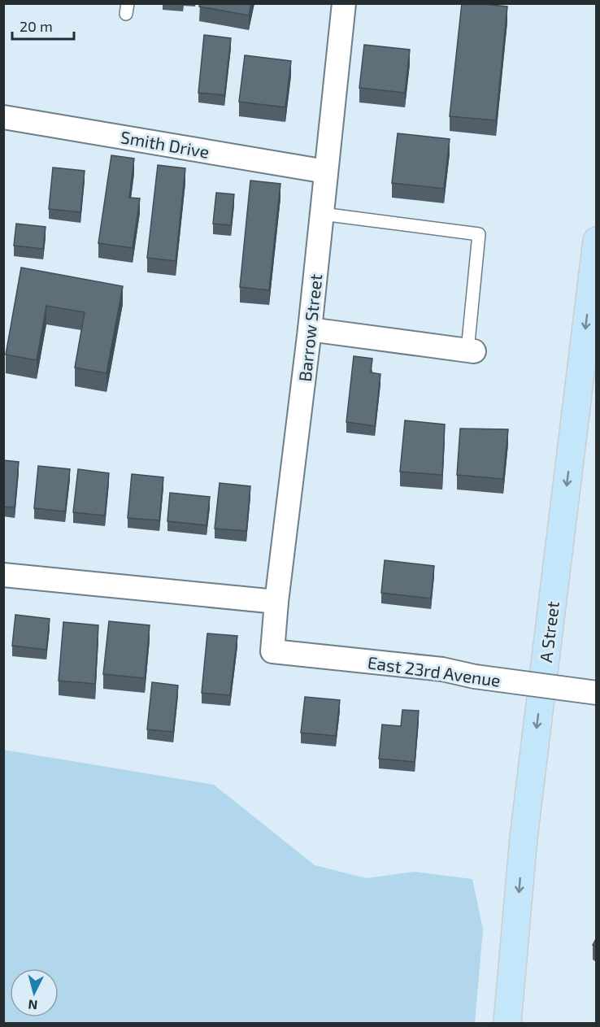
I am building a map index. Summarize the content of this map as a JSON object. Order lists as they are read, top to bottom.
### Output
{
  "streets": {
    "main road": ["A Street"],
    "street": ["Smith Drive", "Barrow Street", "East 23rd Avenue"]
  },
  "crossings": [
    ["Smith Drive", "Barrow Street"],
    ["Barrow Street", "East 23rd Avenue"]
  ],
  "one_way": ["A Street"],
  "scale_bar": "20 m",
  "north": "bottom"
}
